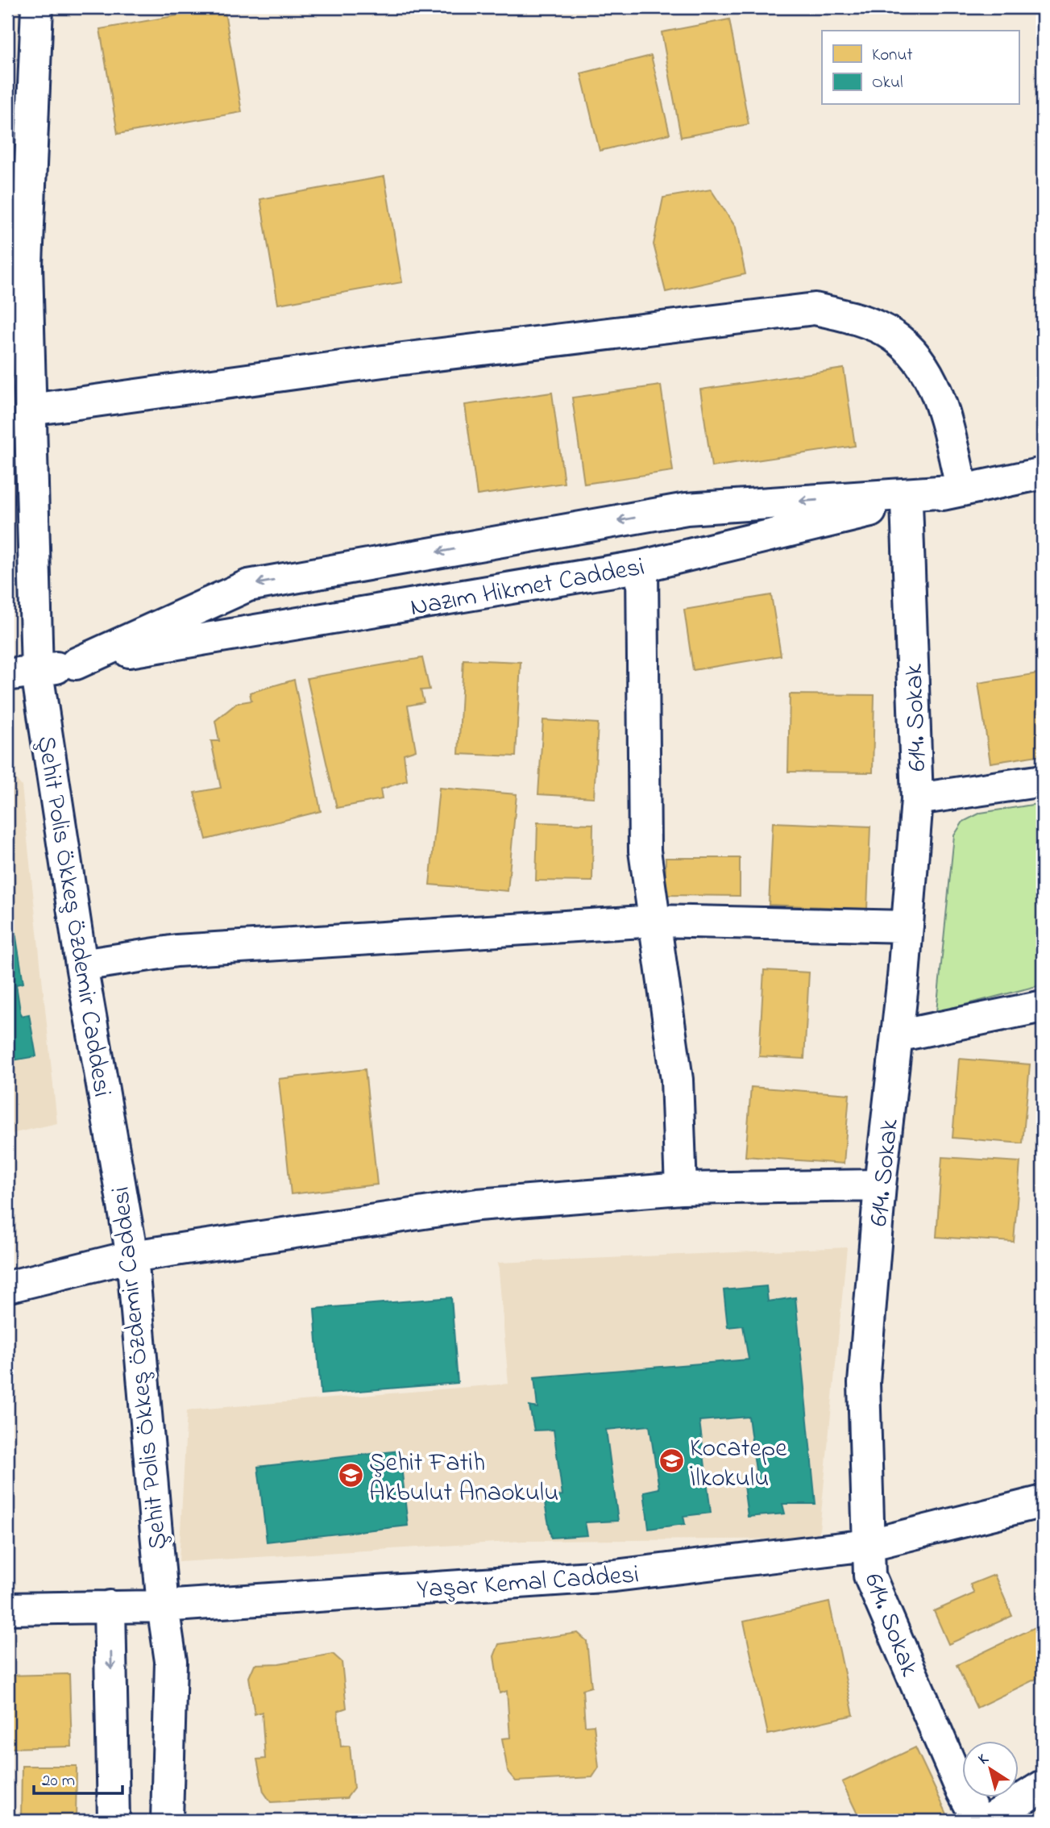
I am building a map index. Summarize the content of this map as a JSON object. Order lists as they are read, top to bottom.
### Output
{
  "streets": {
    "street": [
      "Nazım Hikmet Caddesi",
      "614. Sokak",
      "Şehit Polis Ökkeş Özdemir Caddesi",
      "Yaşar Kemal Caddesi"
    ]
  },
  "crossings": [
    ["Nazım Hikmet Caddesi", "614. Sokak"],
    ["Nazım Hikmet Caddesi", "Şehit Polis Ökkeş Özdemir Caddesi"],
    ["614. Sokak", "Yaşar Kemal Caddesi"],
    ["Şehit Polis Ökkeş Özdemir Caddesi", "Yaşar Kemal Caddesi"]
  ],
  "places": {
    "school or university": ["Kocatepe İlkokulu", "Şehit Fatih Akbulut Anaokulu"]
  },
  "legend": ["Konut", "Okul"],
  "scale_bar": "20 m",
  "north": "top left"
}
